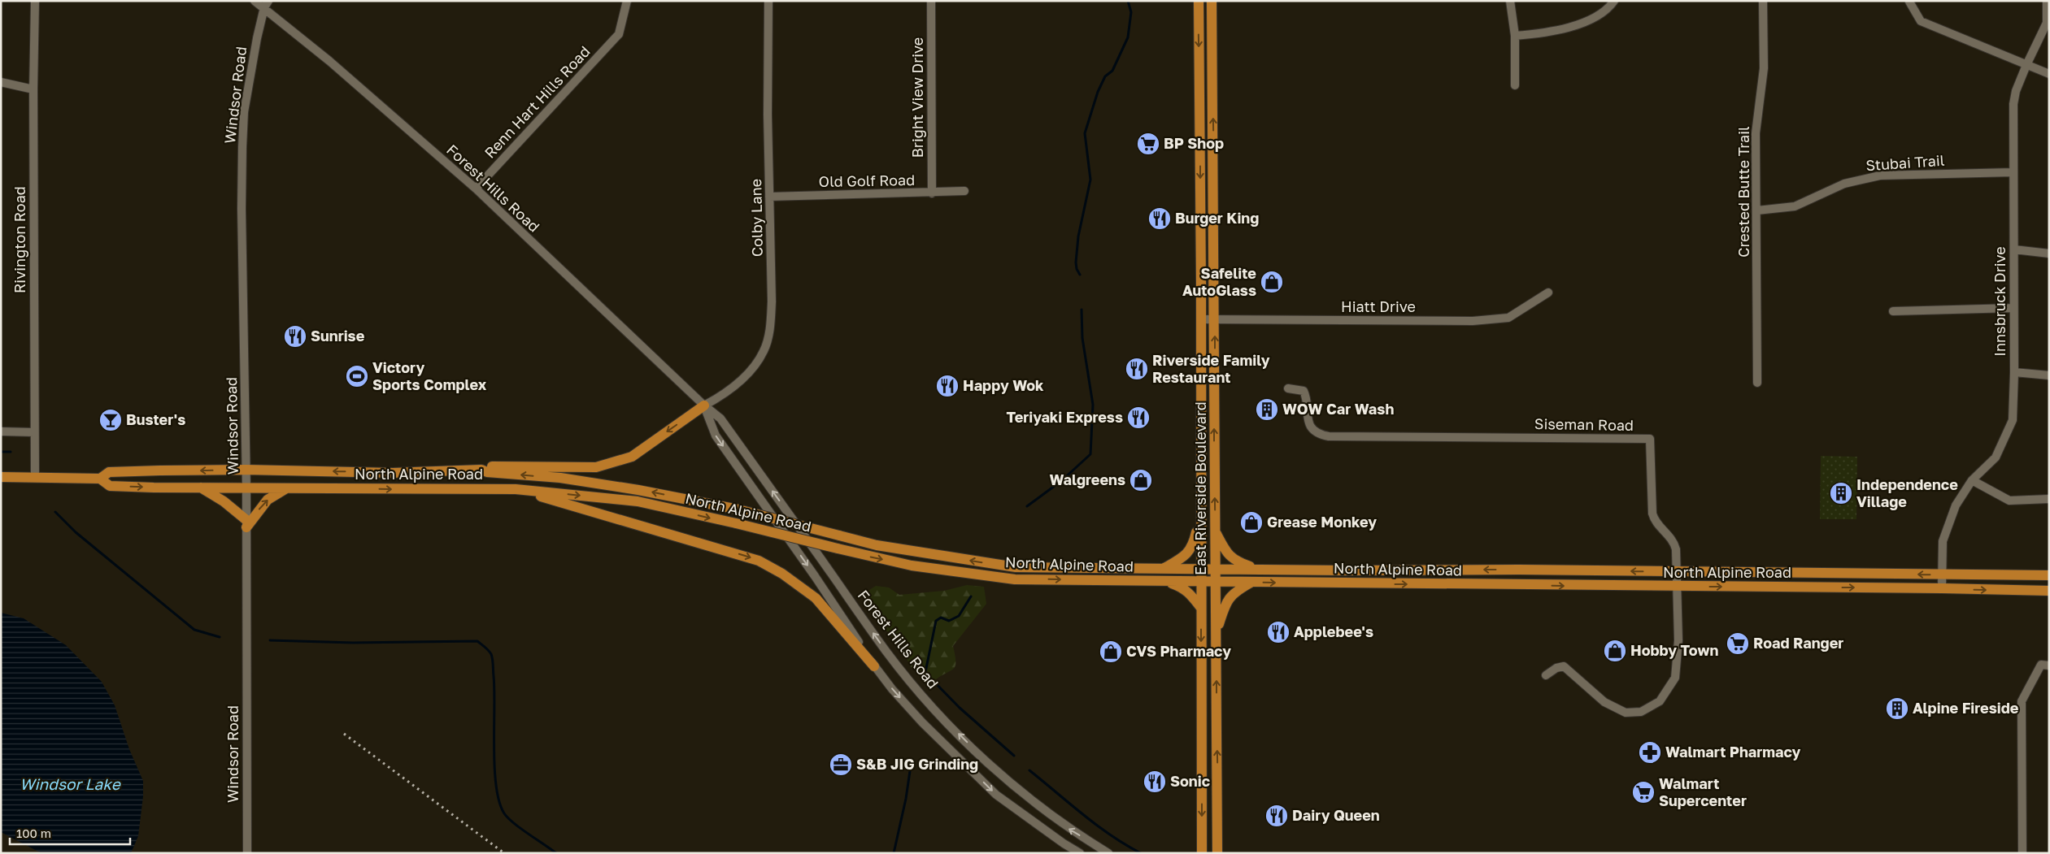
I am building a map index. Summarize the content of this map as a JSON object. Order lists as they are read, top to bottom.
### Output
{
  "streets": {
    "main road": ["North Alpine Road", "East Riverside Boulevard"],
    "street": [
      "Windsor Road",
      "Bright View Drive",
      "Renn Hart Hills Road",
      "Stubai Trail",
      "Old Golf Road",
      "Forest Hills Road",
      "Crested Butte Trail",
      "Colby Lane",
      "Rivington Road",
      "Innsbruck Drive",
      "Hiatt Drive",
      "Siseman Road"
    ]
  },
  "crossings": [
    ["Windsor Road", "Forest Hills Road"],
    ["Windsor Road", "North Alpine Road"],
    ["Bright View Drive", "Old Golf Road"],
    ["Renn Hart Hills Road", "Forest Hills Road"],
    ["Stubai Trail", "Crested Butte Trail"],
    ["Stubai Trail", "Innsbruck Drive"],
    ["Old Golf Road", "Colby Lane"],
    ["Forest Hills Road", "Colby Lane"],
    ["Rivington Road", "North Alpine Road"],
    ["Innsbruck Drive", "North Alpine Road"],
    ["Hiatt Drive", "East Riverside Boulevard"],
    ["Siseman Road", "North Alpine Road"],
    ["North Alpine Road", "East Riverside Boulevard"]
  ],
  "water": ["Windsor Lake"],
  "places": {
    "supermarket": ["BP Shop", "Road Ranger", "Walmart Supercenter"],
    "restaurant": [
      "Burger King",
      "Sunrise",
      "Riverside Family Restaurant",
      "Happy Wok",
      "Teriyaki Express",
      "Applebee's",
      "Sonic",
      "Dairy Queen"
    ],
    "shop": [
      "Safelite AutoGlass",
      "Walgreens",
      "Grease Monkey",
      "Hobby Town",
      "CVS Pharmacy"
    ],
    "sports": ["Victory Sports Complex"],
    "building": ["WOW Car Wash", "Independence Village", "Alpine Fireside"],
    "bar": ["Buster's"],
    "pharmacy": ["Walmart Pharmacy"],
    "office": ["S&B JIG Grinding"]
  },
  "scale_bar": "100 m"
}
